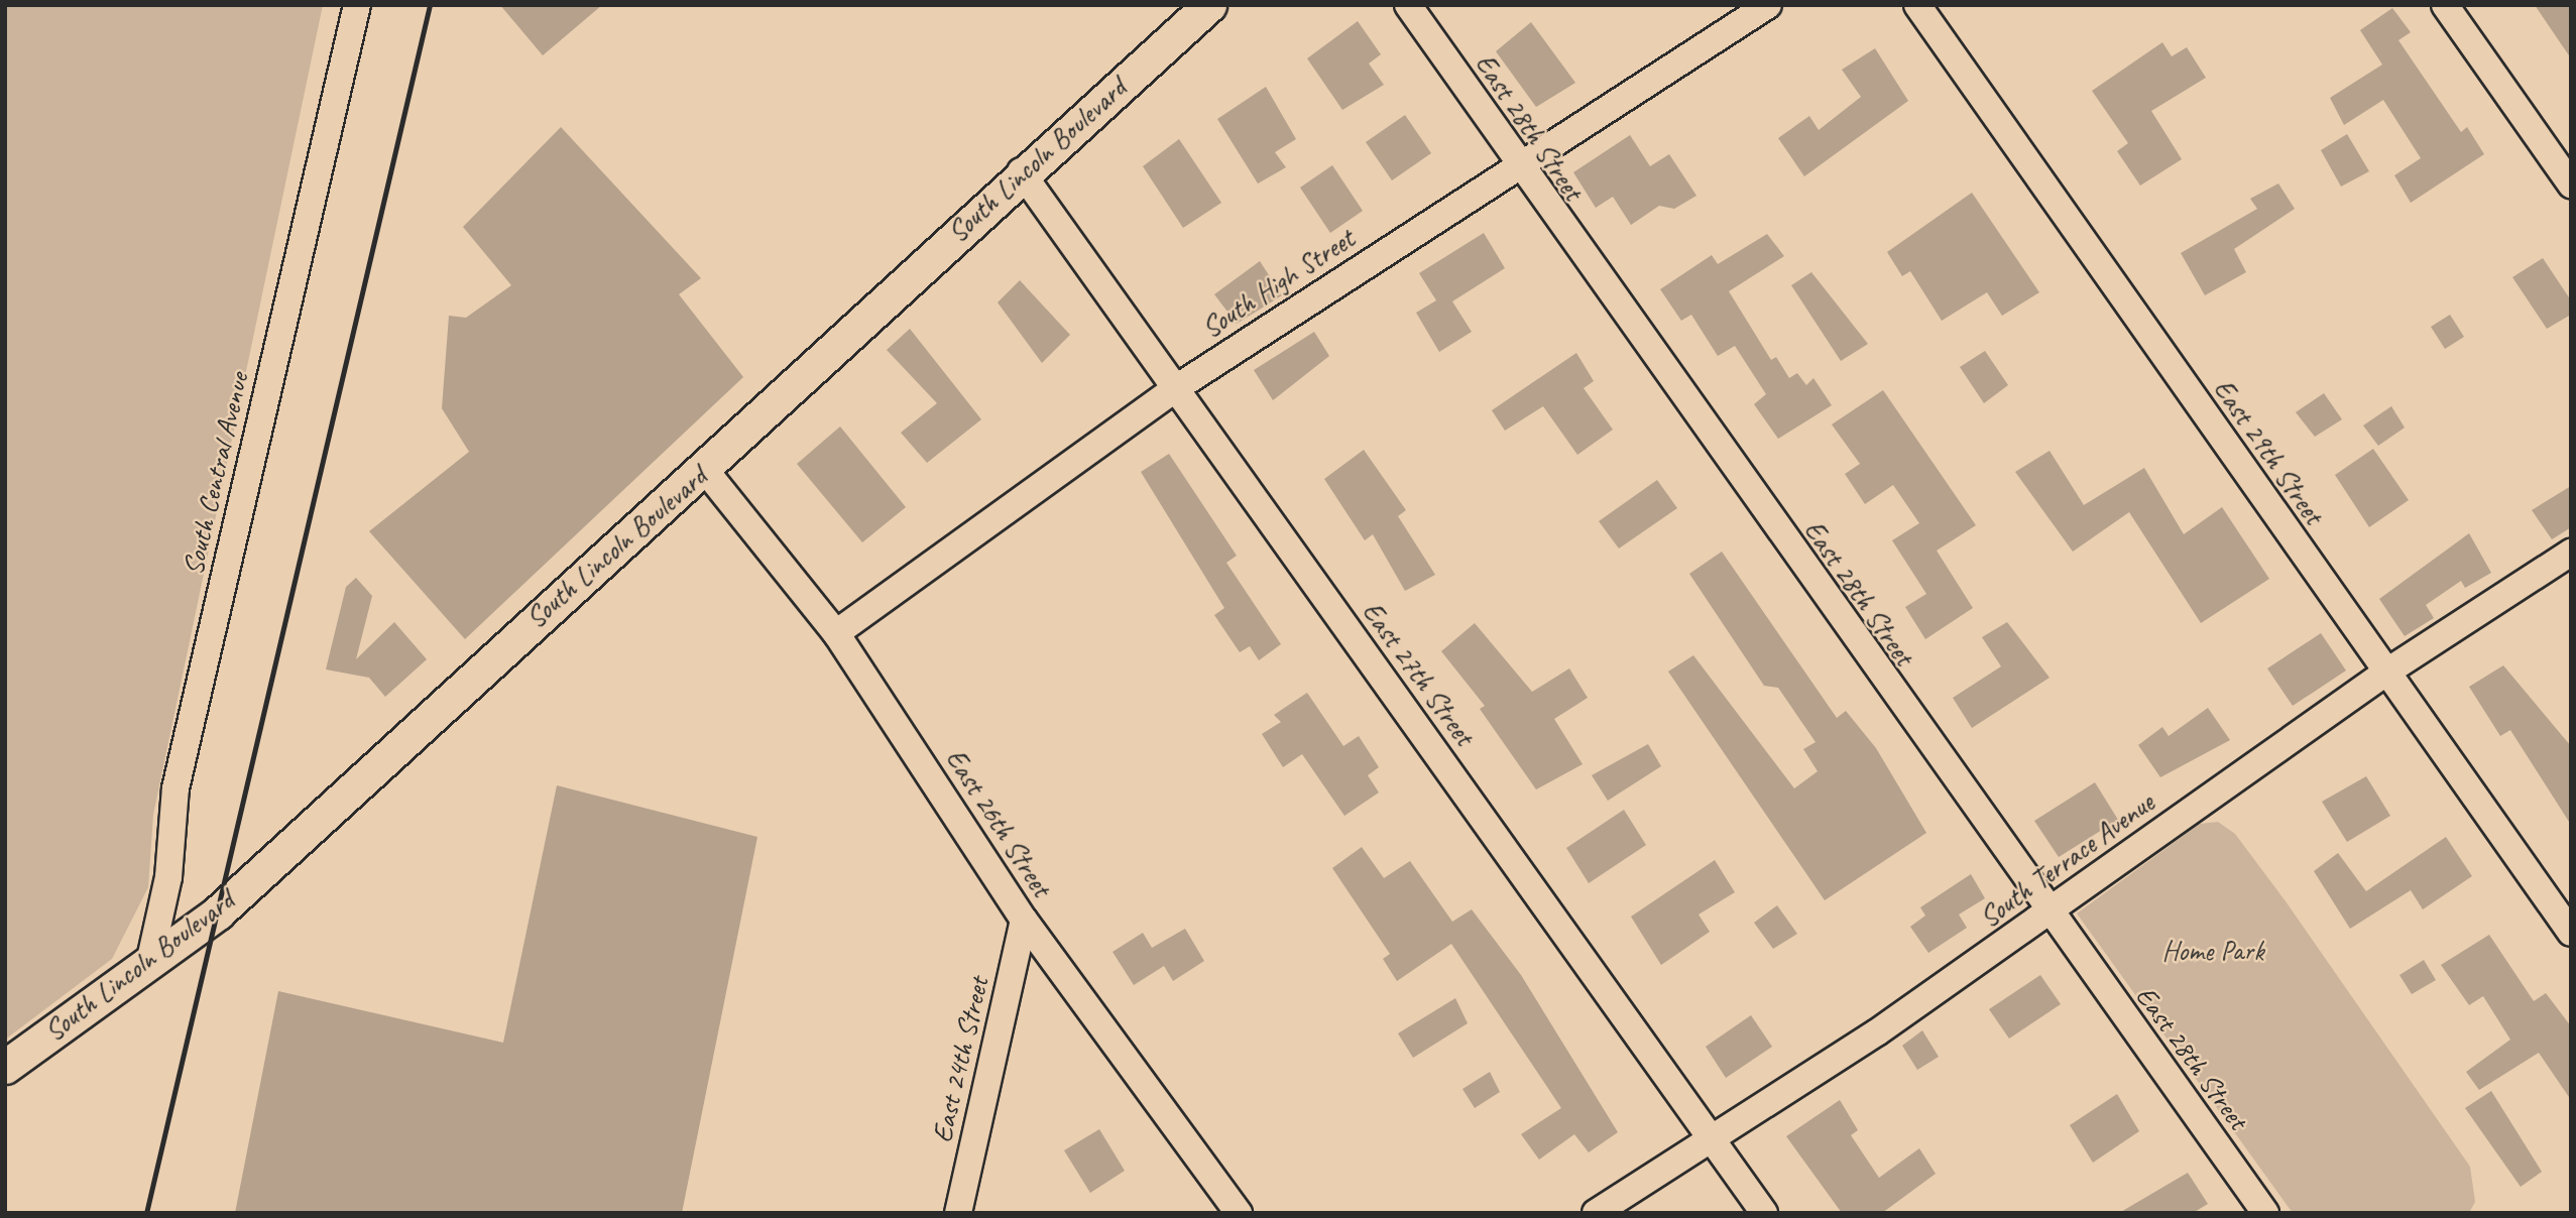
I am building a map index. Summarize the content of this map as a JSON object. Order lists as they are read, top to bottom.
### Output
{
  "streets": {
    "street": [
      "East 28th Street",
      "South Lincoln Boulevard",
      "South High Street",
      "East 29th Street",
      "South Central Avenue",
      "East 27th Street",
      "East 26th Street",
      "South Terrace Avenue",
      "East 24th Street"
    ]
  },
  "crossings": [
    ["East 28th Street", "South High Street"],
    ["East 28th Street", "South Terrace Avenue"],
    ["South Lincoln Boulevard", "South Central Avenue"],
    ["South Lincoln Boulevard", "East 27th Street"],
    ["South Lincoln Boulevard", "East 26th Street"],
    ["South High Street", "East 27th Street"],
    ["South High Street", "East 26th Street"],
    ["East 29th Street", "South Terrace Avenue"],
    ["East 27th Street", "South Terrace Avenue"],
    ["East 26th Street", "East 24th Street"]
  ],
  "parks": ["Home Park"]
}
